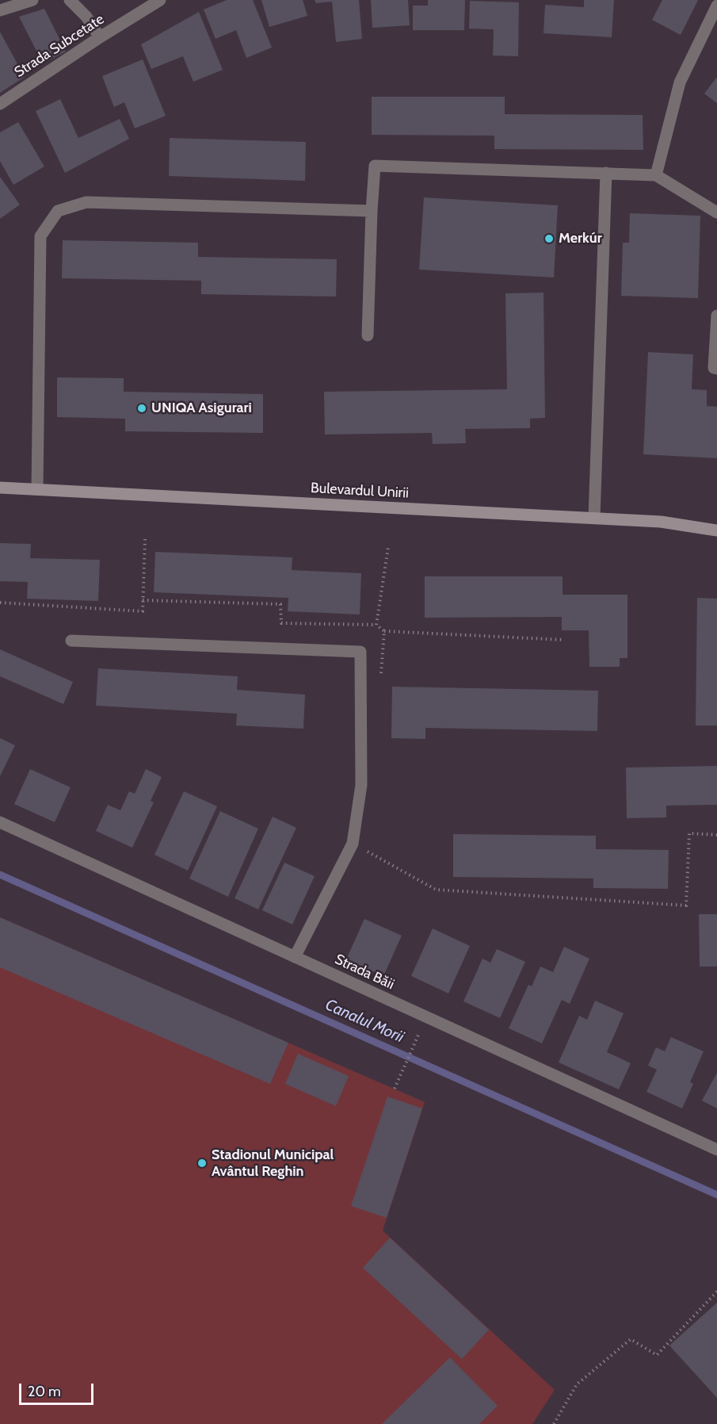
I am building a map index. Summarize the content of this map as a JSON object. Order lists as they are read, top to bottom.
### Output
{
  "streets": {
    "main road": ["Bulevardul Unirii"],
    "street": ["Strada Subcetate", "Strada Băii"]
  },
  "water": ["Canalul Morii"],
  "places": ["Merkúr", "UNIQA Asigurari", "Stadionul Municipal Avântul Reghin"],
  "scale_bar": "20 m"
}
